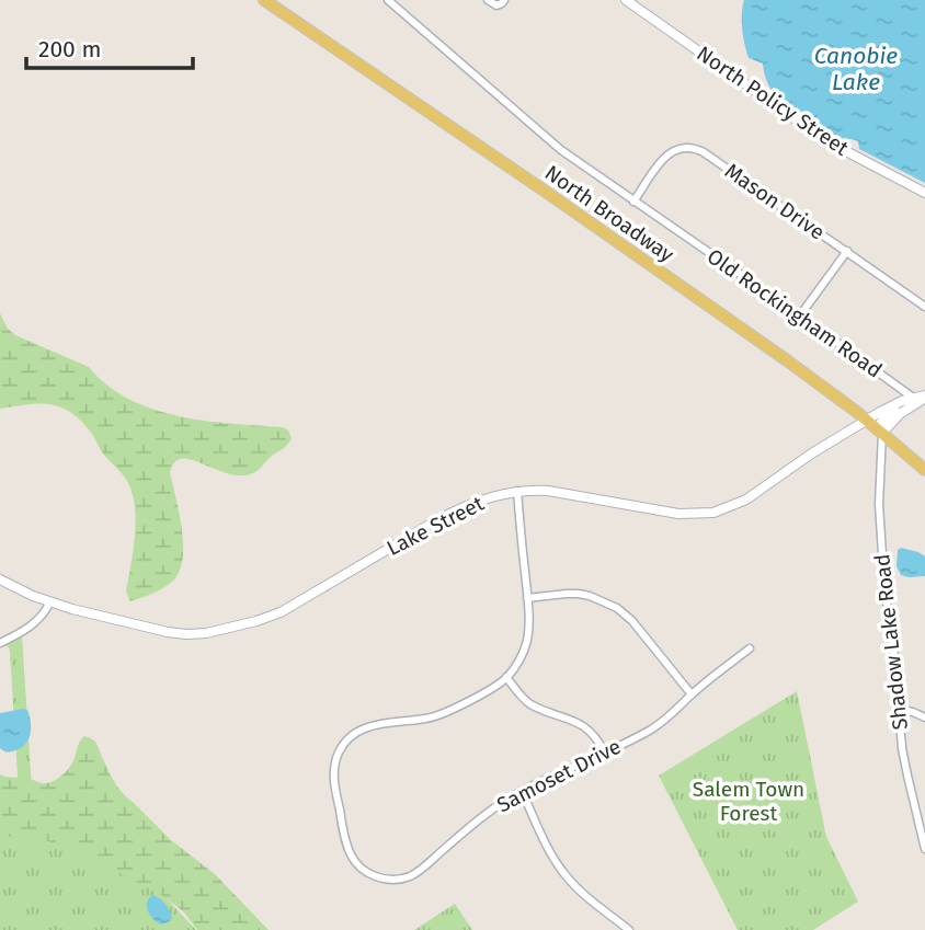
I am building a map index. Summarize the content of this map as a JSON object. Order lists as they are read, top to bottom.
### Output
{
  "streets": {
    "main road": ["North Broadway"],
    "street": [
      "North Policy Street",
      "Mason Drive",
      "Old Rockingham Road",
      "Lake Street",
      "Shadow Lake Road",
      "Samoset Drive"
    ]
  },
  "crossings": [
    ["Mason Drive", "Old Rockingham Road"],
    ["North Broadway", "Lake Street"],
    ["North Broadway", "Shadow Lake Road"],
    ["Lake Street", "Shadow Lake Road"],
    ["Lake Street", "Samoset Drive"]
  ],
  "water": ["Canobie Lake"],
  "parks": ["Salem Town Forest"],
  "scale_bar": "200 m"
}
